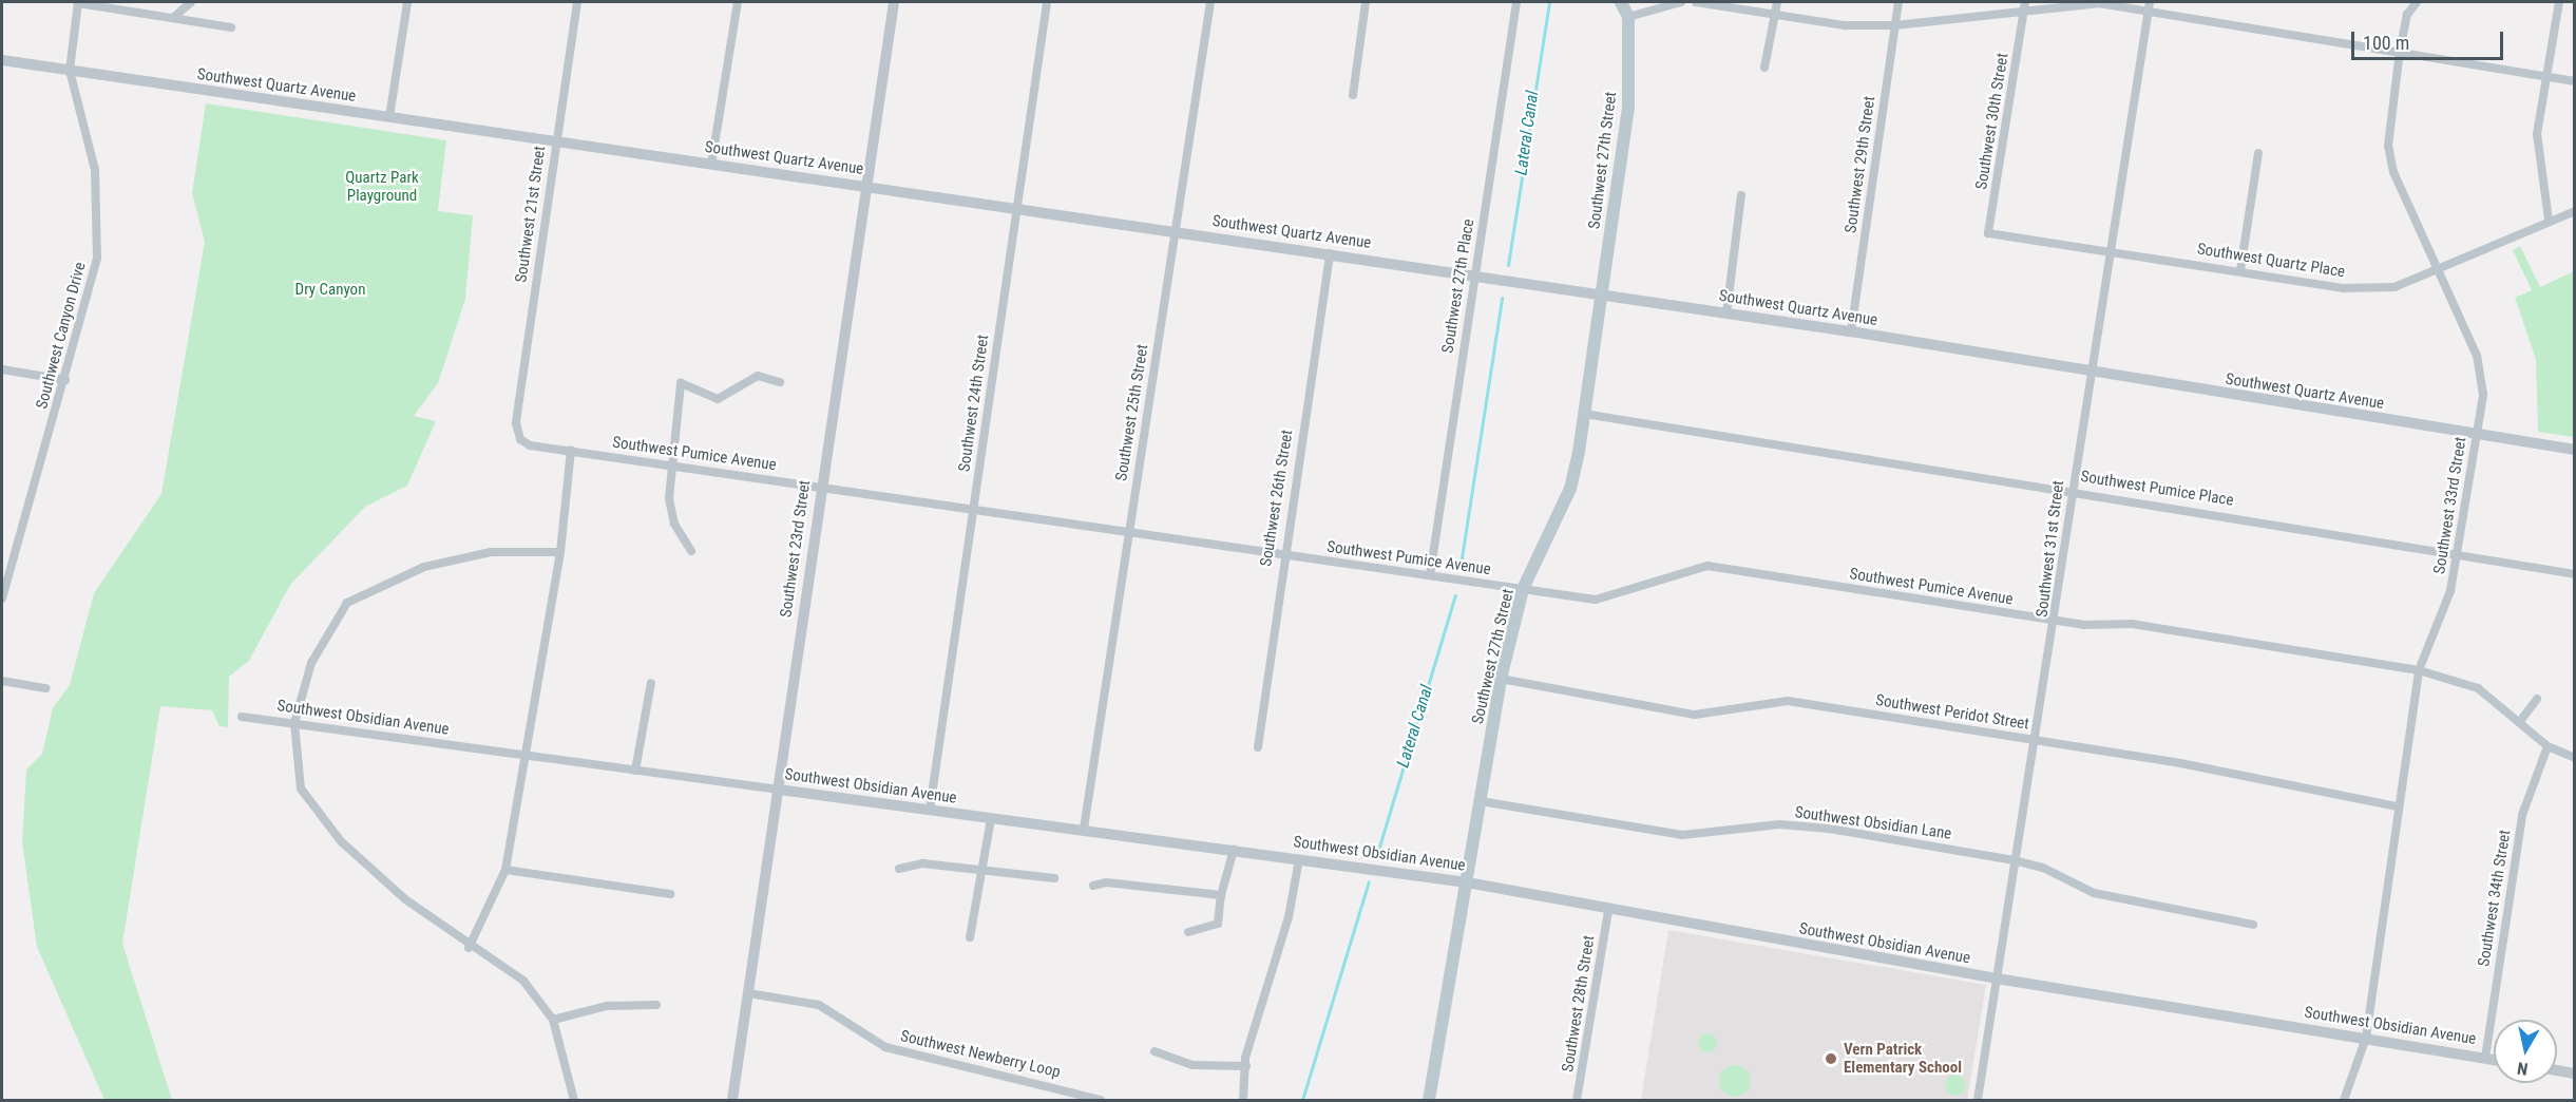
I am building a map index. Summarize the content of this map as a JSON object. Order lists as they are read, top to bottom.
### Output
{
  "streets": {
    "main road": ["Southwest 27th Street"],
    "street": [
      "Southwest Quartz Avenue",
      "Southwest 30th Street",
      "Southwest 29th Street",
      "Southwest 21st Street",
      "Southwest Quartz Place",
      "Southwest 27th Place",
      "Southwest Canyon Drive",
      "Southwest 24th Street",
      "Southwest 25th Street",
      "Southwest Pumice Avenue",
      "Southwest Pumice Place",
      "Southwest 26th Street",
      "Southwest 33rd Street",
      "Southwest 23rd Street",
      "Southwest 31st Street",
      "Southwest Peridot Street",
      "Southwest Obsidian Avenue",
      "Southwest Obsidian Lane",
      "Southwest 34th Street",
      "Southwest 28th Street",
      "Southwest Newberry Loop"
    ]
  },
  "crossings": [
    ["Southwest Quartz Avenue", "Southwest 27th Street"],
    ["Southwest Quartz Avenue", "Southwest 29th Street"],
    ["Southwest Quartz Avenue", "Southwest 21st Street"],
    ["Southwest Quartz Avenue", "Southwest 27th Place"],
    ["Southwest Quartz Avenue", "Southwest Canyon Drive"],
    ["Southwest Quartz Avenue", "Southwest 24th Street"],
    ["Southwest Quartz Avenue", "Southwest 25th Street"],
    ["Southwest Quartz Avenue", "Southwest 26th Street"],
    ["Southwest Quartz Avenue", "Southwest 33rd Street"],
    ["Southwest Quartz Avenue", "Southwest 23rd Street"],
    ["Southwest Quartz Avenue", "Southwest 31st Street"],
    ["Southwest 30th Street", "Southwest Quartz Place"],
    ["Southwest 27th Street", "Southwest Pumice Avenue"],
    ["Southwest 27th Street", "Southwest Pumice Place"],
    ["Southwest 27th Street", "Southwest Peridot Street"],
    ["Southwest 27th Street", "Southwest Obsidian Avenue"],
    ["Southwest 27th Street", "Southwest Obsidian Lane"],
    ["Southwest 21st Street", "Southwest Pumice Avenue"],
    ["Southwest Quartz Place", "Southwest 33rd Street"],
    ["Southwest Quartz Place", "Southwest 31st Street"],
    ["Southwest 27th Place", "Southwest Pumice Avenue"],
    ["Southwest 24th Street", "Southwest Pumice Avenue"],
    ["Southwest 24th Street", "Southwest Obsidian Avenue"],
    ["Southwest 25th Street", "Southwest Pumice Avenue"],
    ["Southwest 25th Street", "Southwest Obsidian Avenue"],
    ["Southwest Pumice Avenue", "Southwest 26th Street"],
    ["Southwest Pumice Avenue", "Southwest 33rd Street"],
    ["Southwest Pumice Avenue", "Southwest 23rd Street"],
    ["Southwest Pumice Avenue", "Southwest 31st Street"],
    ["Southwest Pumice Avenue", "Southwest 34th Street"],
    ["Southwest Pumice Place", "Southwest 33rd Street"],
    ["Southwest Pumice Place", "Southwest 31st Street"],
    ["Southwest 33rd Street", "Southwest Peridot Street"],
    ["Southwest 33rd Street", "Southwest Obsidian Avenue"],
    ["Southwest 23rd Street", "Southwest Obsidian Avenue"],
    ["Southwest 23rd Street", "Southwest Newberry Loop"],
    ["Southwest 31st Street", "Southwest Peridot Street"],
    ["Southwest 31st Street", "Southwest Obsidian Avenue"],
    ["Southwest 31st Street", "Southwest Obsidian Lane"],
    ["Southwest Obsidian Avenue", "Southwest 34th Street"],
    ["Southwest Obsidian Avenue", "Southwest 28th Street"]
  ],
  "water": ["Lateral Canal"],
  "parks": ["Quartz Park Playground", "Dry Canyon"],
  "places": ["Vern Patrick Elementary School"],
  "scale_bar": "100 m",
  "north": "bottom"
}
